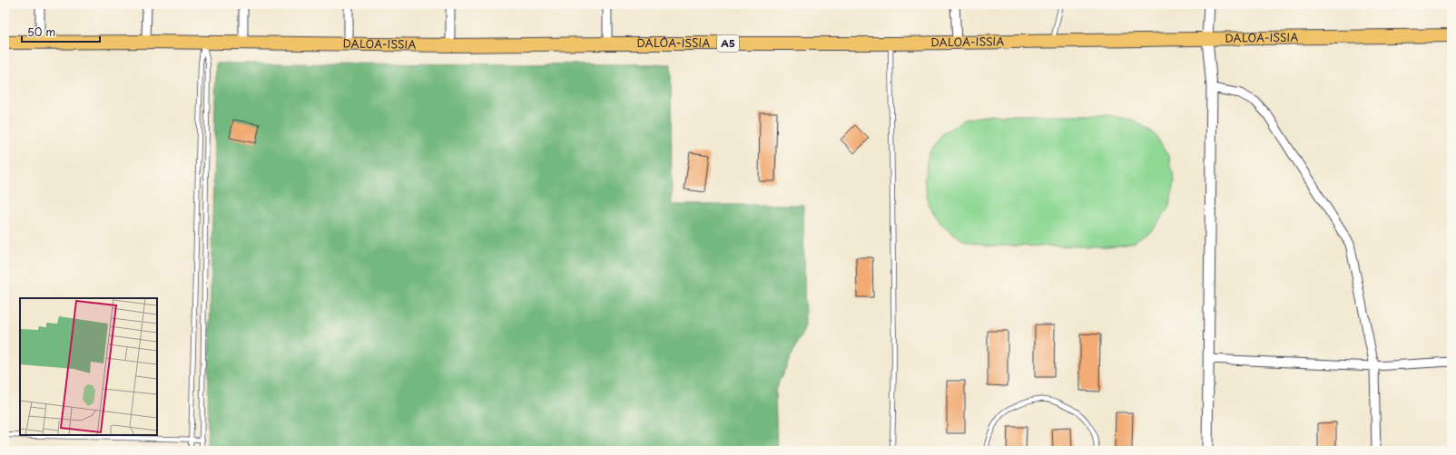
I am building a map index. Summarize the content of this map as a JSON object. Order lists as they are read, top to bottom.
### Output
{
  "streets": {
    "main road": ["DALOA-ISSIA", "A5"]
  },
  "scale_bar": "50 m"
}
